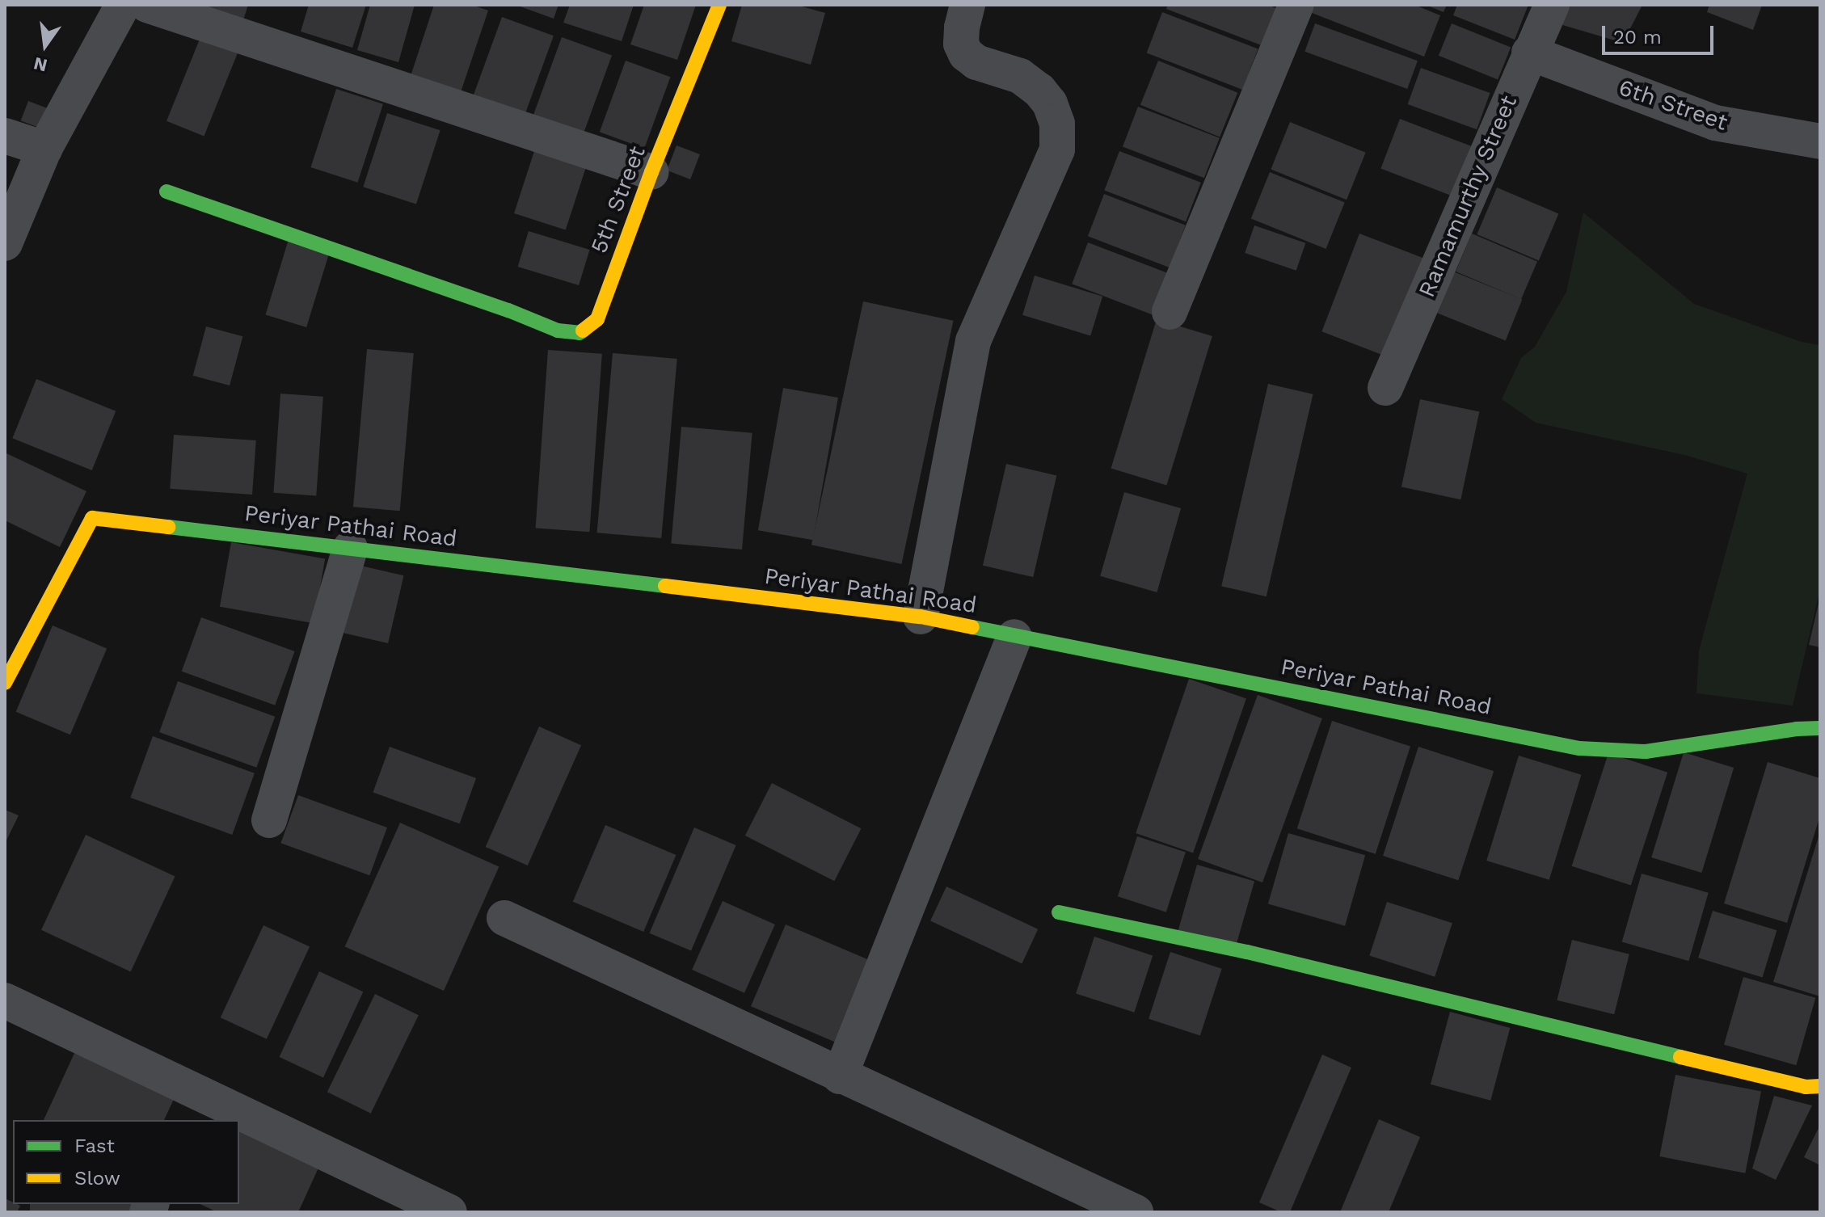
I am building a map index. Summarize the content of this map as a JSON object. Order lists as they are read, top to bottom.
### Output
{
  "streets": {
    "street": [
      "6th Street",
      "Ramamurthy Street",
      "5th Street",
      "Periyar Pathai Road"
    ]
  },
  "crossings": [
    ["6th Street", "Ramamurthy Street"]
  ],
  "legend": ["Fast", "Slow"],
  "scale_bar": "20 m",
  "north": "bottom"
}
